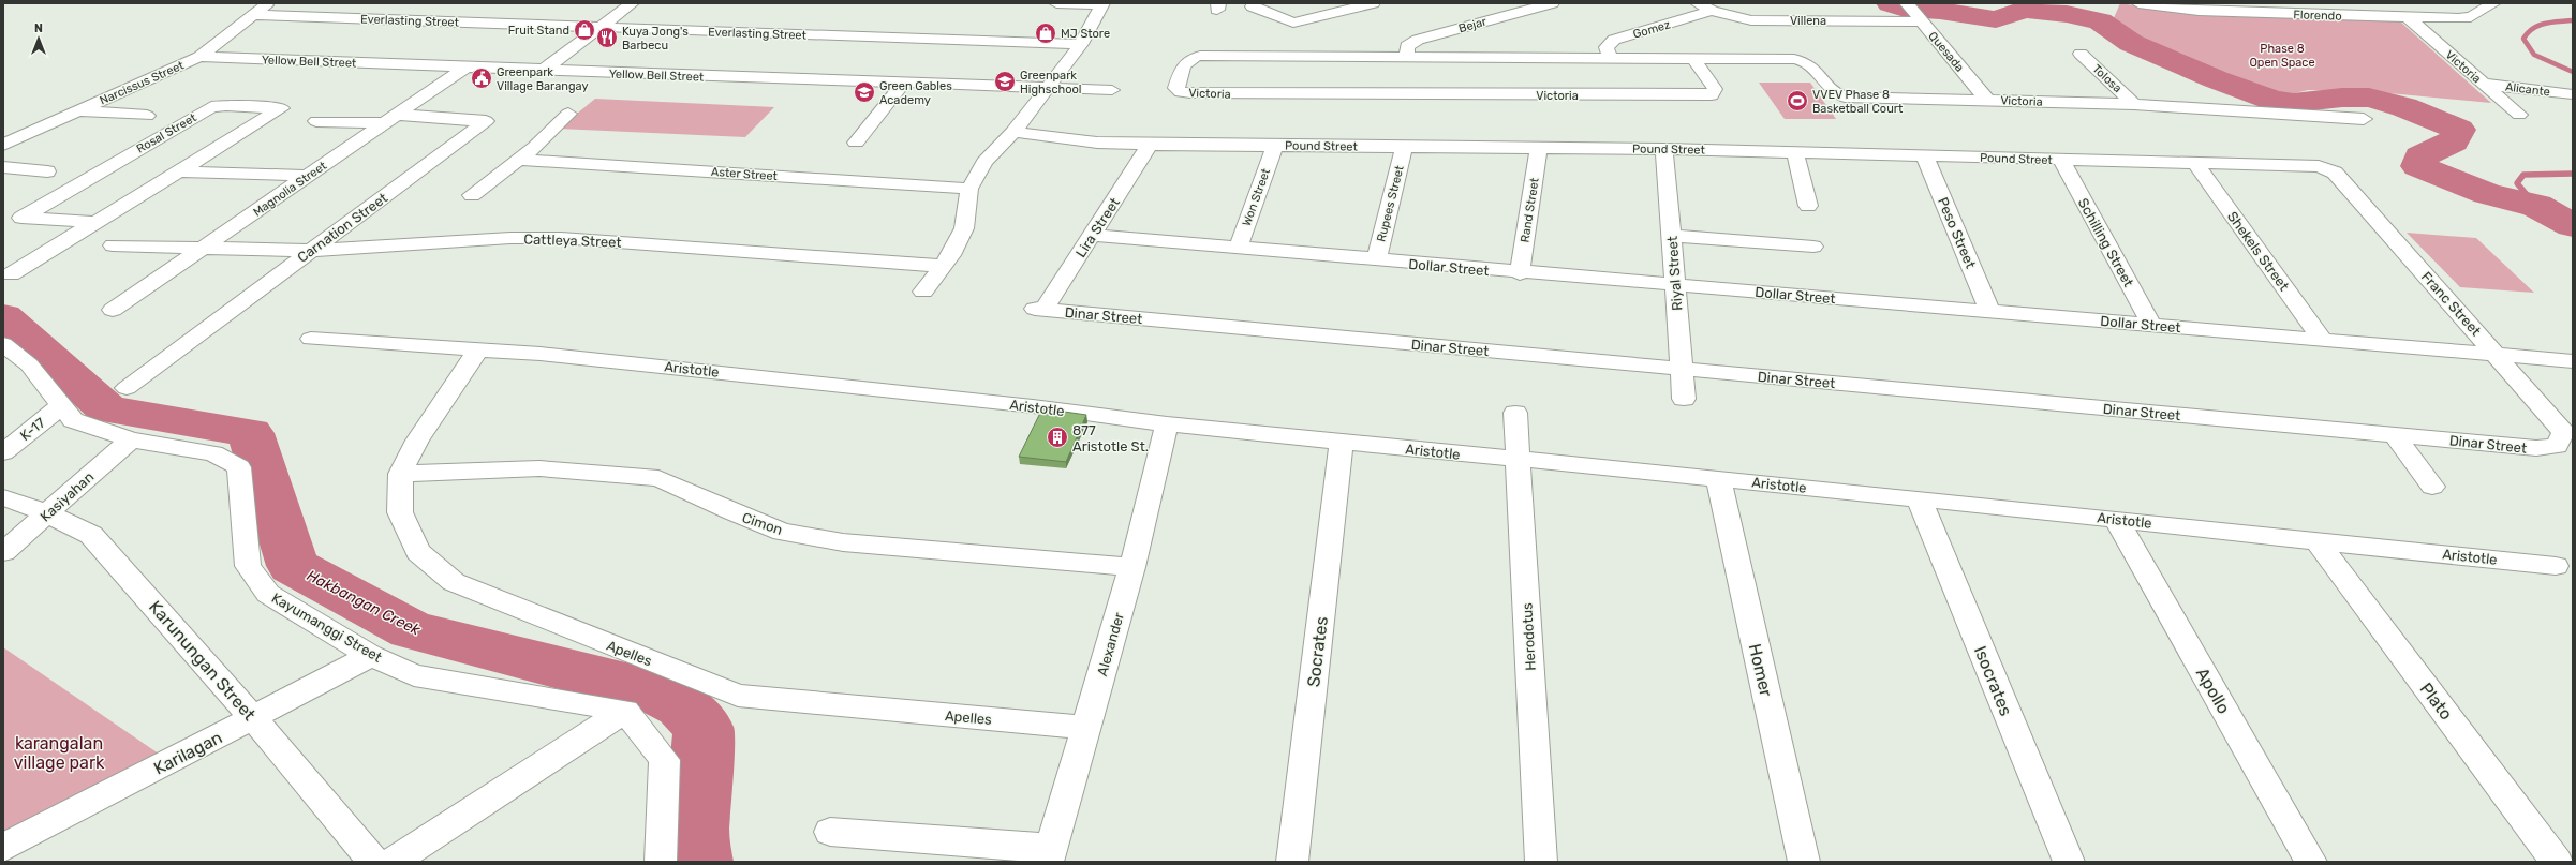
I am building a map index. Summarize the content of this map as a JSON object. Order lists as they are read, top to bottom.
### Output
{
  "streets": {
    "street": [
      "Florendo",
      "Everlasting Street",
      "Villena",
      "Bejar",
      "Gomez",
      "Quesada",
      "Yellow Bell Street",
      "Victoria",
      "Tolosa",
      "Narcissus Street",
      "Alicante",
      "Rosal Street",
      "Pound Street",
      "Aster Street",
      "Magnolia Street",
      "Won Street",
      "Rupees Street",
      "Rand Street",
      "Carnation Street",
      "Lira Street",
      "Peso Street",
      "Cattleya Street",
      "Schilling Street",
      "Shekels Street",
      "Dollar Street",
      "Riyal Street",
      "Franc Street",
      "Dinar Street",
      "Aristotle",
      "K-17",
      "Kasiyahan",
      "Cimon",
      "Kayumanggi Street",
      "Herodotus",
      "Alexander",
      "Socrates",
      "Apelles",
      "Karunungan Street",
      "Homer",
      "Isocrates",
      "Apollo",
      "Plato",
      "Karilagan"
    ]
  },
  "crossings": [
    ["Florendo", "Victoria"],
    ["Everlasting Street", "Narcissus Street"],
    ["Villena", "Gomez"],
    ["Villena", "Quesada"],
    ["Bejar", "Victoria"],
    ["Gomez", "Victoria"],
    ["Quesada", "Victoria"],
    ["Yellow Bell Street", "Narcissus Street"],
    ["Yellow Bell Street", "Magnolia Street"],
    ["Victoria", "Tolosa"],
    ["Victoria", "Alicante"],
    ["Pound Street", "Won Street"],
    ["Pound Street", "Rupees Street"],
    ["Pound Street", "Rand Street"],
    ["Pound Street", "Lira Street"],
    ["Pound Street", "Peso Street"],
    ["Pound Street", "Schilling Street"],
    ["Pound Street", "Shekels Street"],
    ["Pound Street", "Riyal Street"],
    ["Pound Street", "Franc Street"],
    ["Magnolia Street", "Carnation Street"],
    ["Magnolia Street", "Cattleya Street"],
    ["Won Street", "Dollar Street"],
    ["Rupees Street", "Dollar Street"],
    ["Rand Street", "Dollar Street"],
    ["Carnation Street", "Cattleya Street"],
    ["Lira Street", "Dollar Street"],
    ["Lira Street", "Dinar Street"],
    ["Peso Street", "Dollar Street"],
    ["Schilling Street", "Dollar Street"],
    ["Shekels Street", "Dollar Street"],
    ["Dollar Street", "Riyal Street"],
    ["Dollar Street", "Franc Street"],
    ["Riyal Street", "Dinar Street"],
    ["Franc Street", "Dinar Street"],
    ["Aristotle", "Herodotus"],
    ["Aristotle", "Alexander"],
    ["Aristotle", "Socrates"],
    ["Aristotle", "Apelles"],
    ["Aristotle", "Homer"],
    ["Aristotle", "Isocrates"],
    ["Aristotle", "Apollo"],
    ["Aristotle", "Plato"],
    ["K-17", "Kayumanggi Street"],
    ["Kasiyahan", "Kayumanggi Street"],
    ["Kasiyahan", "Karunungan Street"],
    ["Cimon", "Alexander"],
    ["Cimon", "Apelles"],
    ["Kayumanggi Street", "Karilagan"],
    ["Alexander", "Apelles"],
    ["Karunungan Street", "Karilagan"]
  ],
  "water": ["Hakbangan Creek"],
  "parks": ["Phase 8 Open Space", "karangalan village park"],
  "places": {
    "shop": ["Fruit Stand", "MJ Store"],
    "restaurant": ["Kuya Jong's Barbecu"],
    "public building": ["Greenpark Village Barangay"],
    "school or university": ["Greenpark Highschool", "Green Gables Academy"],
    "sports": ["VVEV Phase 8 Basketball Court"],
    "building": ["877 Aristotle St."]
  },
  "north": "top"
}
